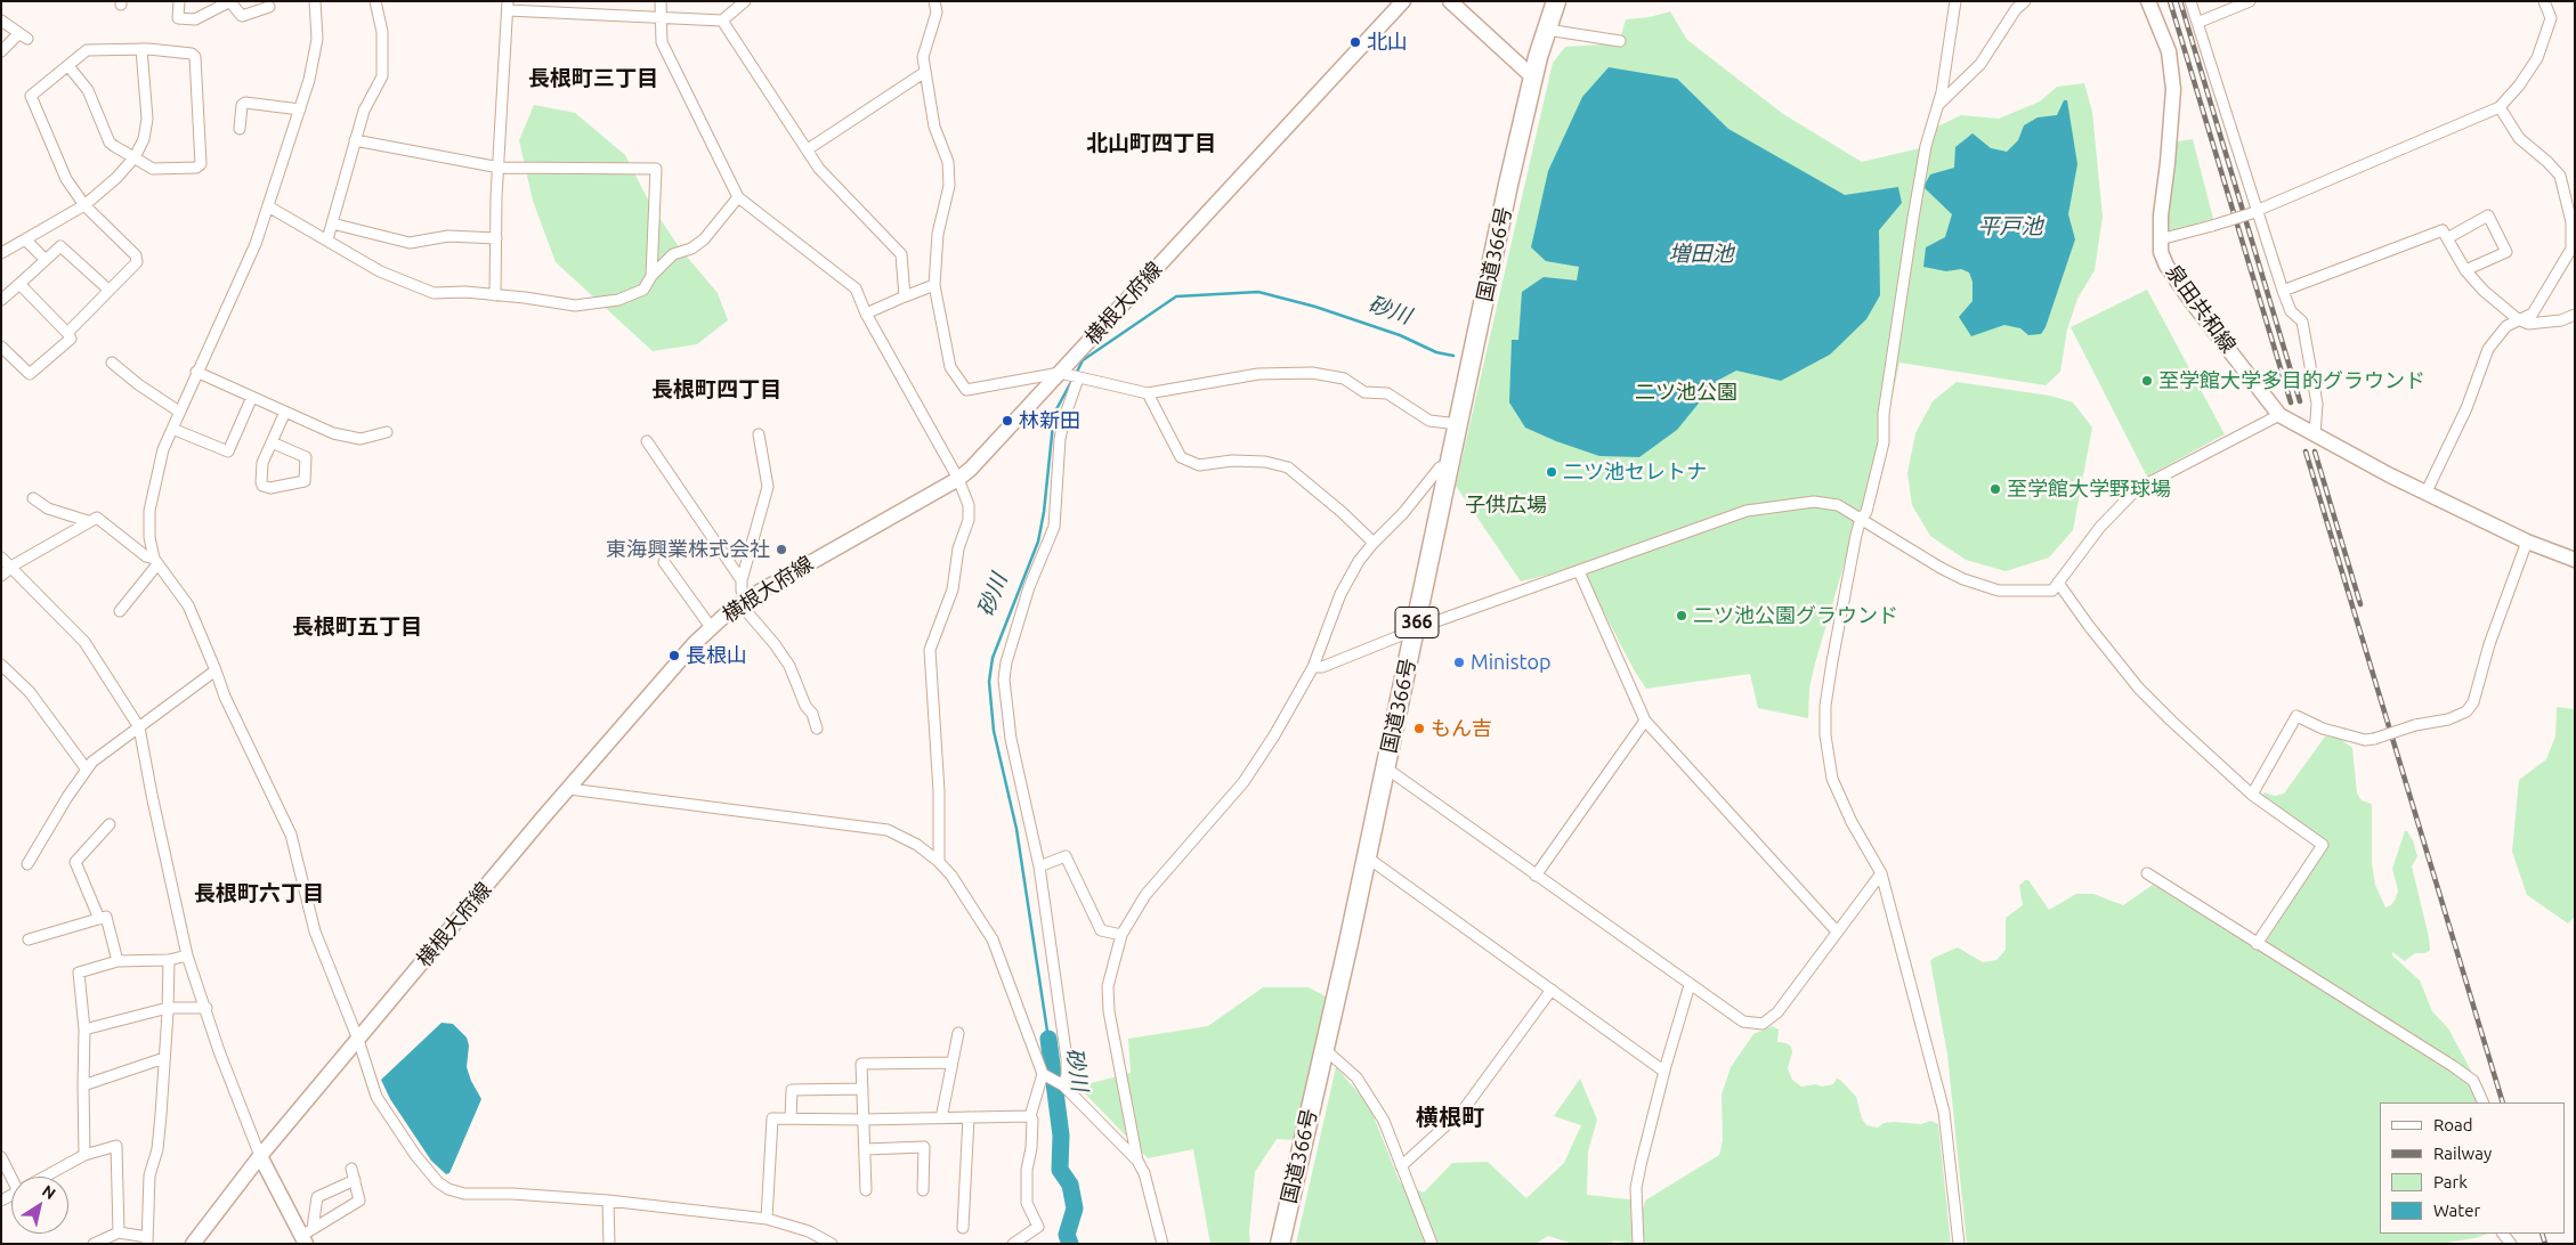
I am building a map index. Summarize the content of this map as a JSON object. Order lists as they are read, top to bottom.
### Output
{
  "streets": {
    "highway": ["国道366号", "366"],
    "main road": ["横根大府線", "泉田共和線"]
  },
  "districts": [
    "長根町三丁目",
    "北山町四丁目",
    "長根町四丁目",
    "長根町五丁目",
    "長根町六丁目",
    "横根町"
  ],
  "water": ["平戸池", "増田池", "砂川"],
  "parks": ["二ツ池公園", "子供広場"],
  "places": [
    "北山",
    "至学館大学多目的グラウンド",
    "林新田",
    "二ツ池セレトナ",
    "至学館大学野球場",
    "東海興業株式会社",
    "二ツ池公園グラウンド",
    "長根山",
    "Ministop",
    "もん吉"
  ],
  "legend": [
    "Road",
    "Railway",
    "Park",
    "Water"
  ],
  "north": "top right"
}
